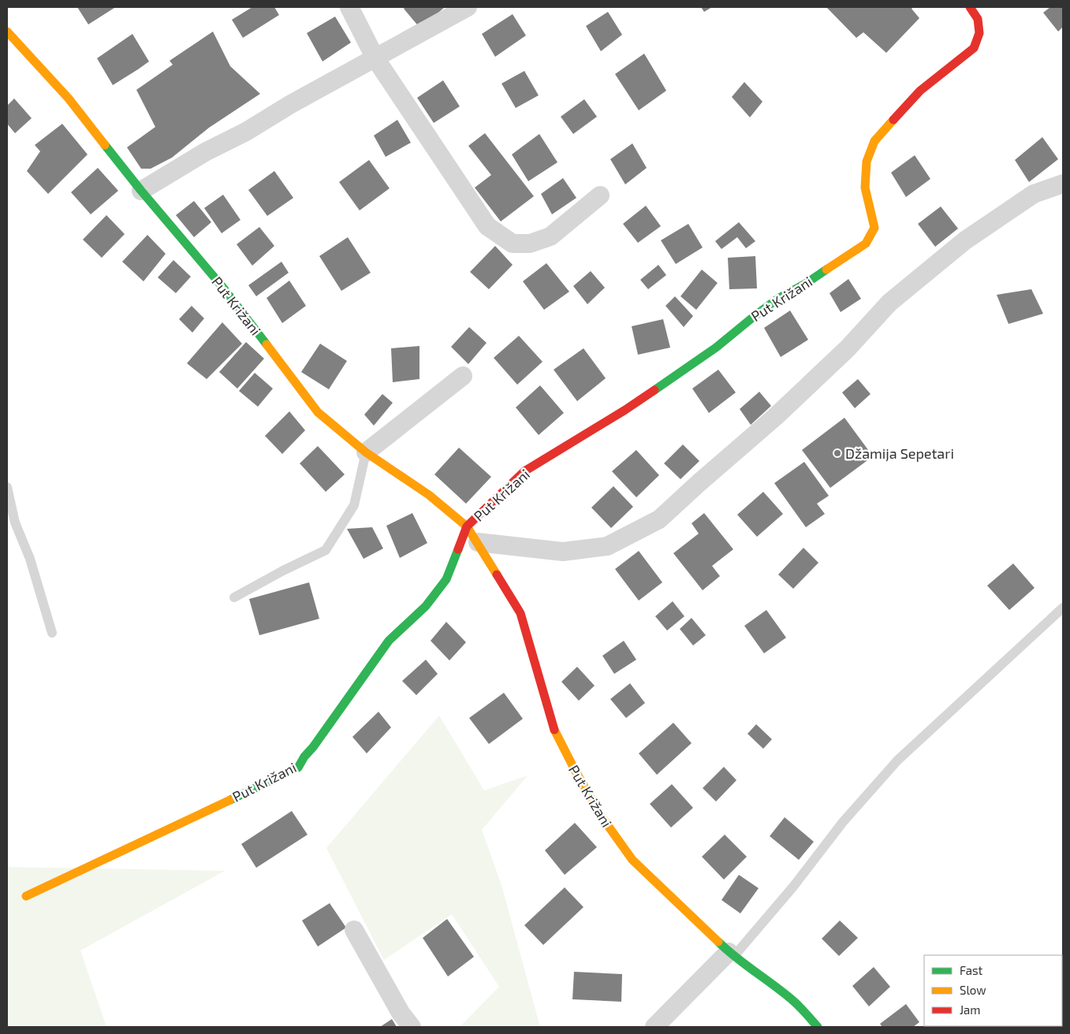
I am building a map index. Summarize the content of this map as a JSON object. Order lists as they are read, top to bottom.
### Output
{
  "streets": {
    "street": ["Put Križani"]
  },
  "places": ["Džamija Sepetari"],
  "legend": ["Fast", "Slow", "Jam"]
}
